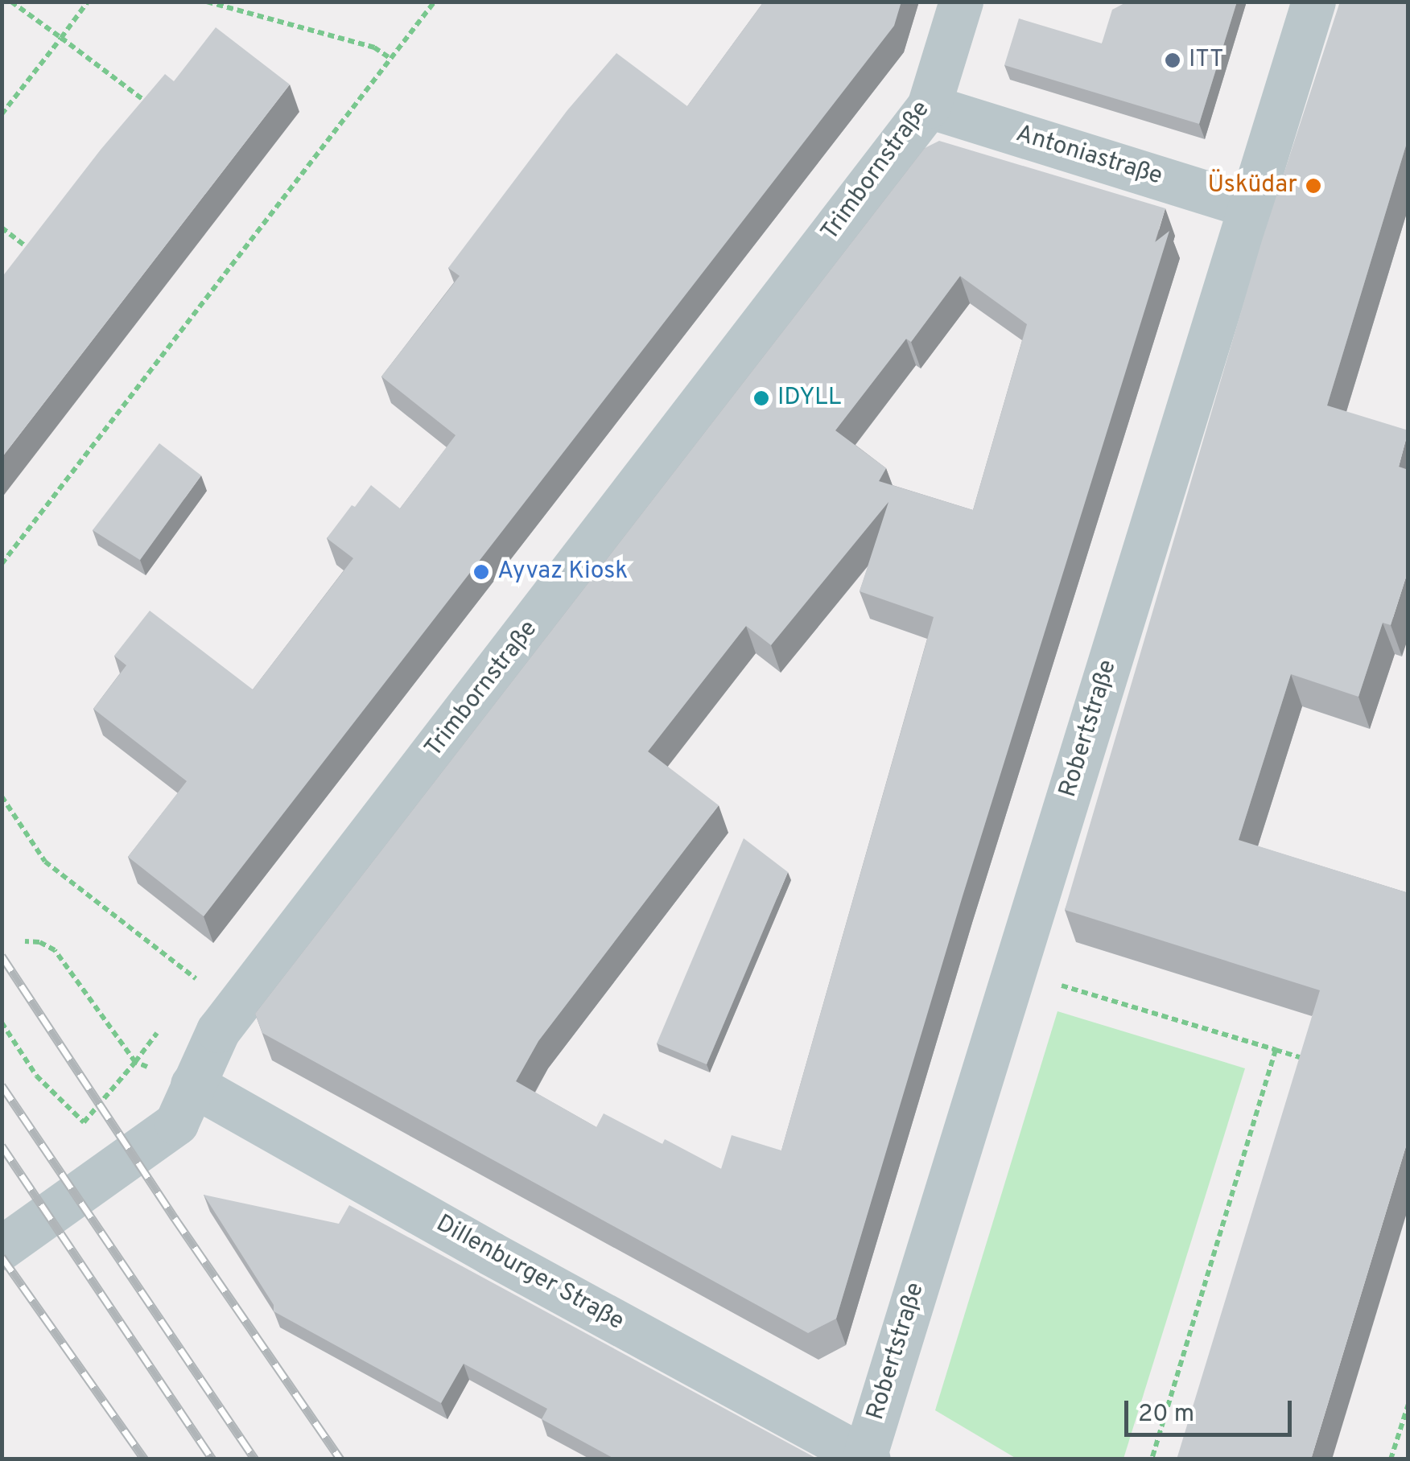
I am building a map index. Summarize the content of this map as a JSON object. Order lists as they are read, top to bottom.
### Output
{
  "streets": {
    "street": [
      "Antoniastraße",
      "Trimbornstraße",
      "Robertstraße",
      "Dillenburger Straße"
    ]
  },
  "crossings": [
    ["Antoniastraße", "Trimbornstraße"],
    ["Antoniastraße", "Robertstraße"],
    ["Trimbornstraße", "Dillenburger Straße"],
    ["Robertstraße", "Dillenburger Straße"]
  ],
  "places": [
    "ITT",
    "Üsküdar",
    "IDYLL",
    "Ayvaz Kiosk"
  ],
  "scale_bar": "20 m"
}
